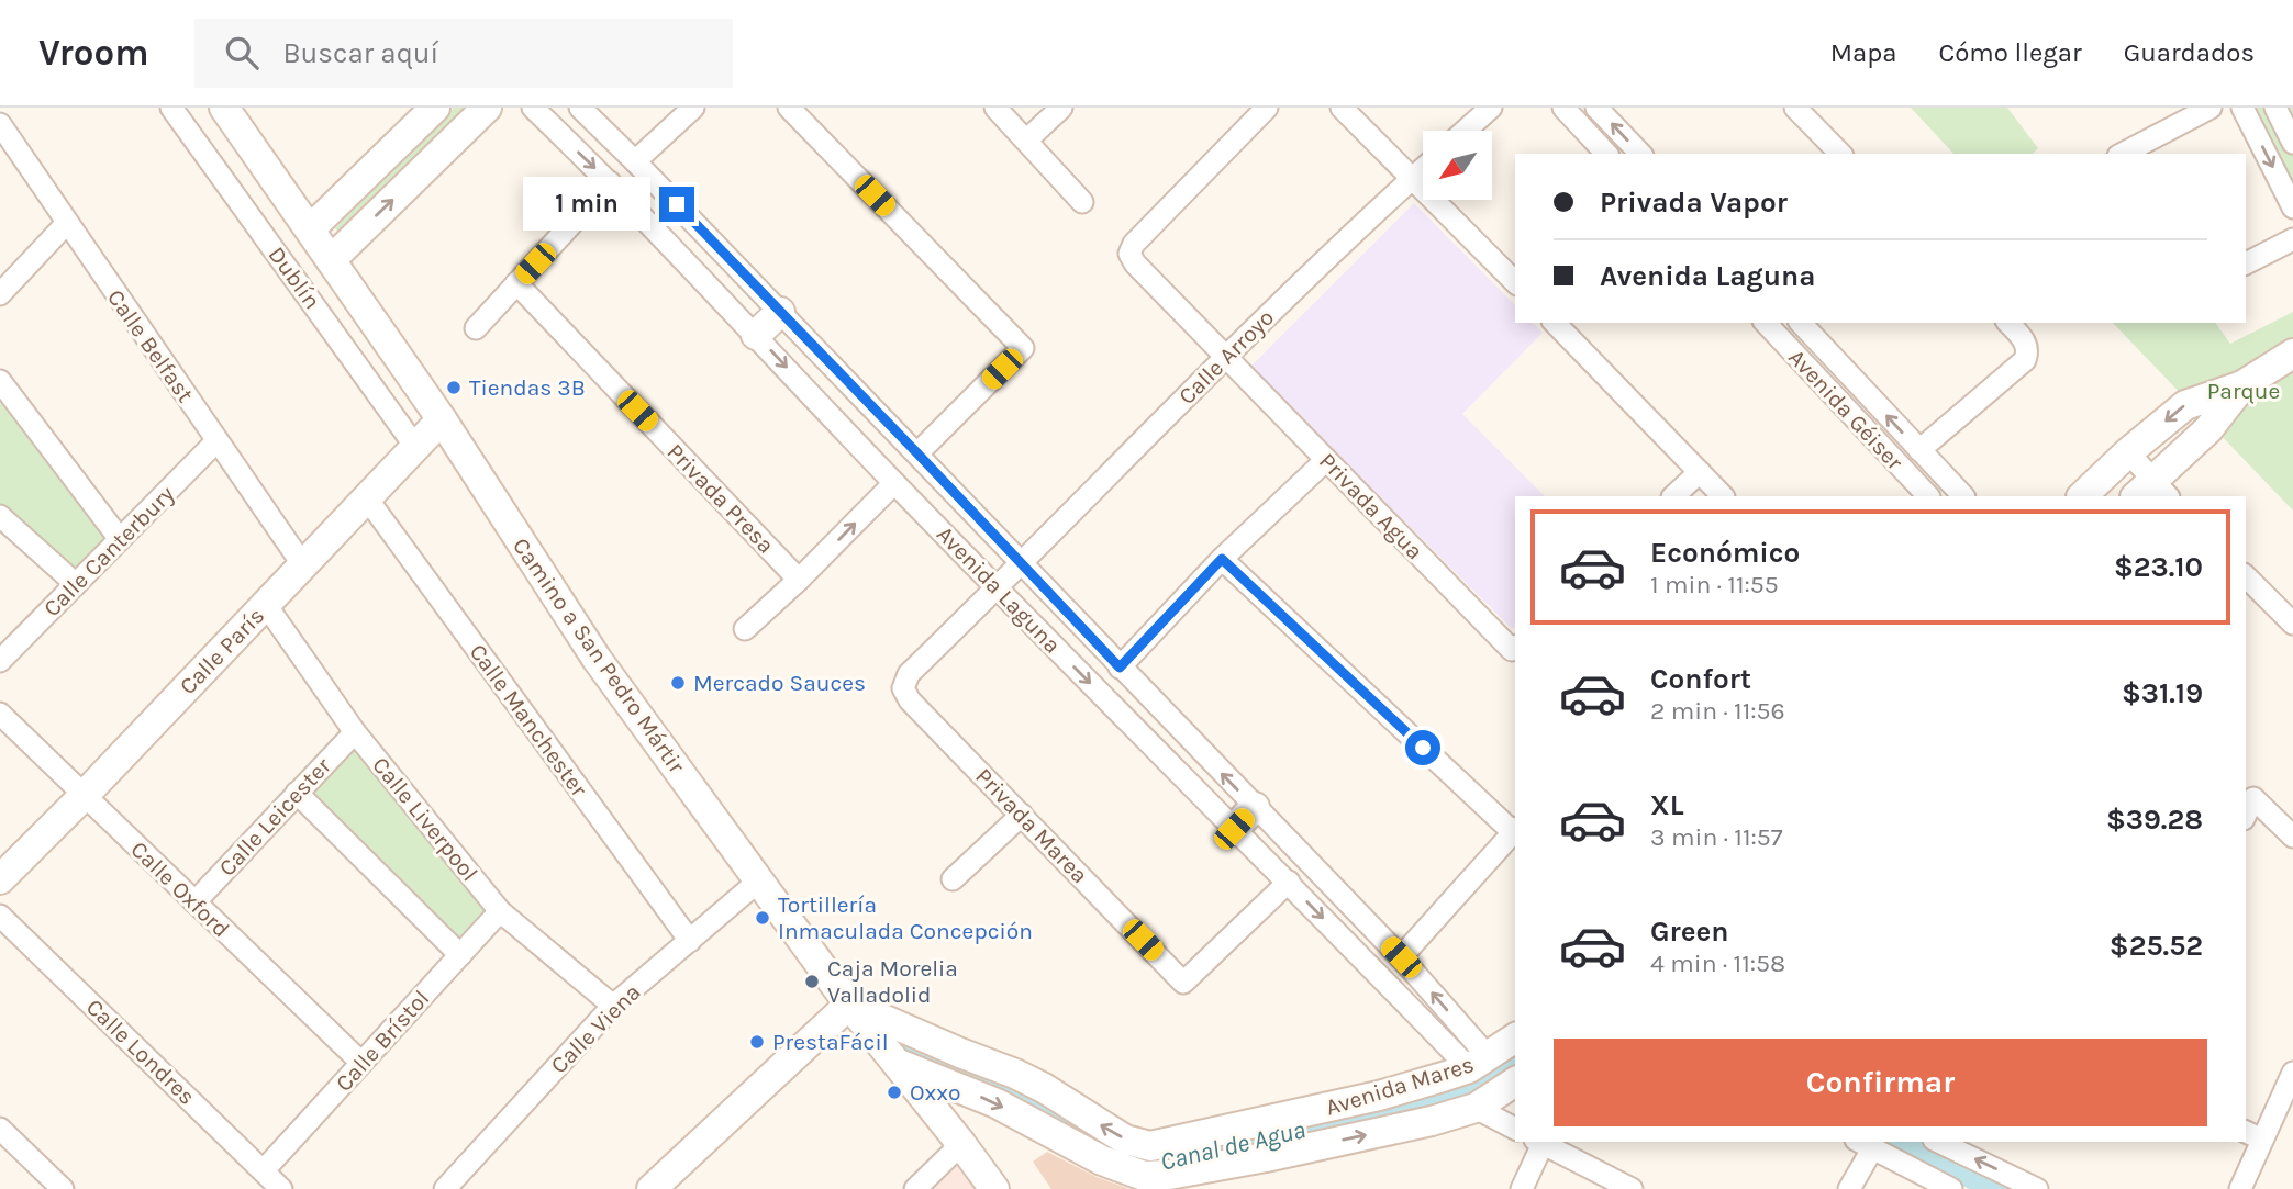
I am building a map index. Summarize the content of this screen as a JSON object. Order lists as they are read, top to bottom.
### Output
{
  "streets": {
    "street": [
      "Dublín",
      "Calle Belfast",
      "Calle Arroyo",
      "Avenida Géiser",
      "Privada Presa",
      "Privada Agua",
      "Calle Canterbury",
      "Avenida Laguna",
      "Calle París",
      "Camino a San Pedro Mártir",
      "Calle Manchester",
      "Calle Leicester",
      "Calle Liverpool",
      "Privada Marea",
      "Calle Oxford",
      "Calle Viena",
      "Calle Brístol",
      "Calle Londres",
      "Avenida Mares"
    ]
  },
  "crossings": [
    ["Dublín", "Calle París"],
    ["Calle Belfast", "Calle Canterbury"],
    ["Calle Belfast", "Calle París"],
    ["Calle Arroyo", "Privada Agua"],
    ["Calle Arroyo", "Avenida Laguna"],
    ["Calle Arroyo", "Privada Marea"],
    ["Avenida Laguna", "Privada Marea"],
    ["Avenida Laguna", "Avenida Mares"],
    ["Calle París", "Camino a San Pedro Mártir"],
    ["Calle París", "Calle Manchester"],
    ["Calle París", "Calle Liverpool"],
    ["Calle París", "Calle Oxford"],
    ["Camino a San Pedro Mártir", "Calle Viena"],
    ["Camino a San Pedro Mártir", "Avenida Mares"],
    ["Calle Manchester", "Calle Viena"],
    ["Calle Leicester", "Calle Liverpool"],
    ["Calle Leicester", "Calle Oxford"],
    ["Calle Liverpool", "Calle Viena"],
    ["Calle Liverpool", "Calle Brístol"],
    ["Calle Oxford", "Calle Brístol"],
    ["Calle Brístol", "Calle Londres"]
  ],
  "water": ["Canal de Agua"],
  "parks": ["Parque"],
  "places": [
    "Tiendas 3B",
    "Mercado Sauces",
    "Tortillería Inmaculada Concepción",
    "Caja Morelia Valladolid",
    "PrestaFácil",
    "Oxxo"
  ],
  "north": "bottom left",
  "page": {
    "header": "Vroom",
    "search": "Buscar aquí",
    "nav": ["Mapa", "Cómo llegar", "Guardados"],
    "banner": ["Privada Vapor", "Avenida Laguna"],
    "bubble": "1 min",
    "list": [
      {
        "name": "Económico",
        "note": "1 min · 11:55",
        "value": "$23.10"
      },
      {
        "name": "Confort",
        "note": "2 min · 11:56",
        "value": "$31.19"
      },
      {
        "name": "XL",
        "note": "3 min · 11:57",
        "value": "$39.28"
      },
      {
        "name": "Green",
        "note": "4 min · 11:58",
        "value": "$25.52"
      }
    ],
    "buttons": "Confirmar"
  }
}
